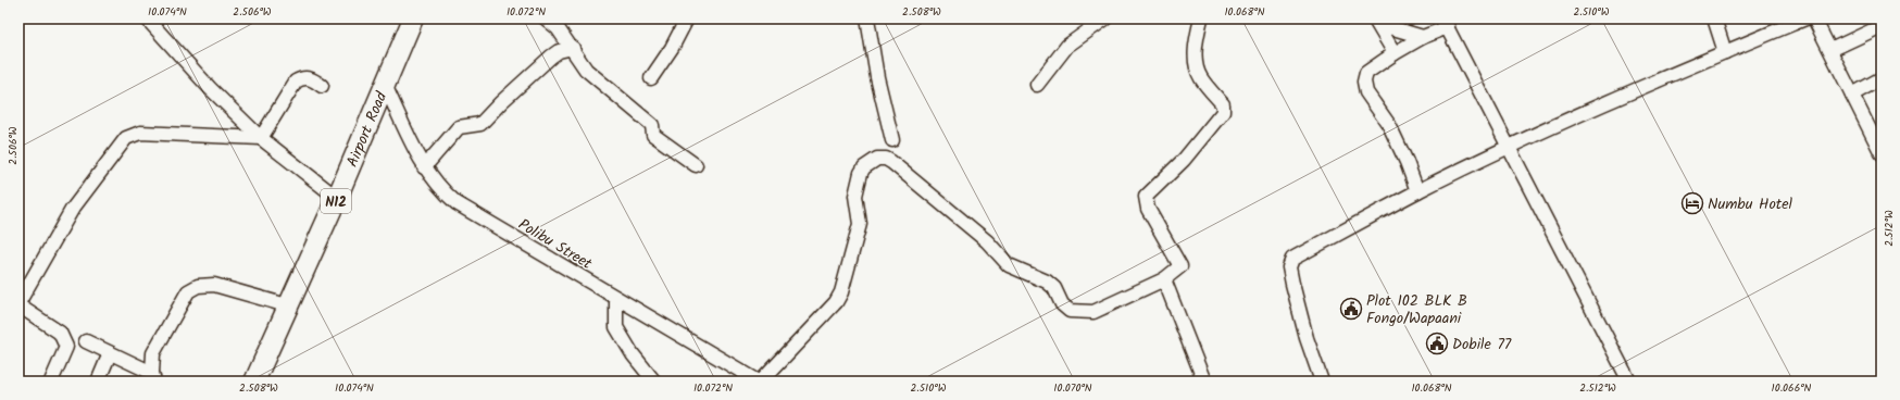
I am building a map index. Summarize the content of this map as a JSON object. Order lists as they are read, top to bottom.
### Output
{
  "streets": {
    "highway": ["Airport Road", "N12"],
    "street": ["Polibu Street"]
  },
  "crossings": [
    ["Airport Road", "Polibu Street"]
  ],
  "places": {
    "hotel": ["Numbu Hotel"],
    "public building": ["Plot 102 BLK B Fongo/Wapaani", "Dobile 77"]
  },
  "coordinates": [
    "10.074°N",
    "2.506°W",
    "10.072°N",
    "2.508°W",
    "10.068°N",
    "2.510°W",
    "2.512°W",
    "10.070°N",
    "10.066°N"
  ]
}
